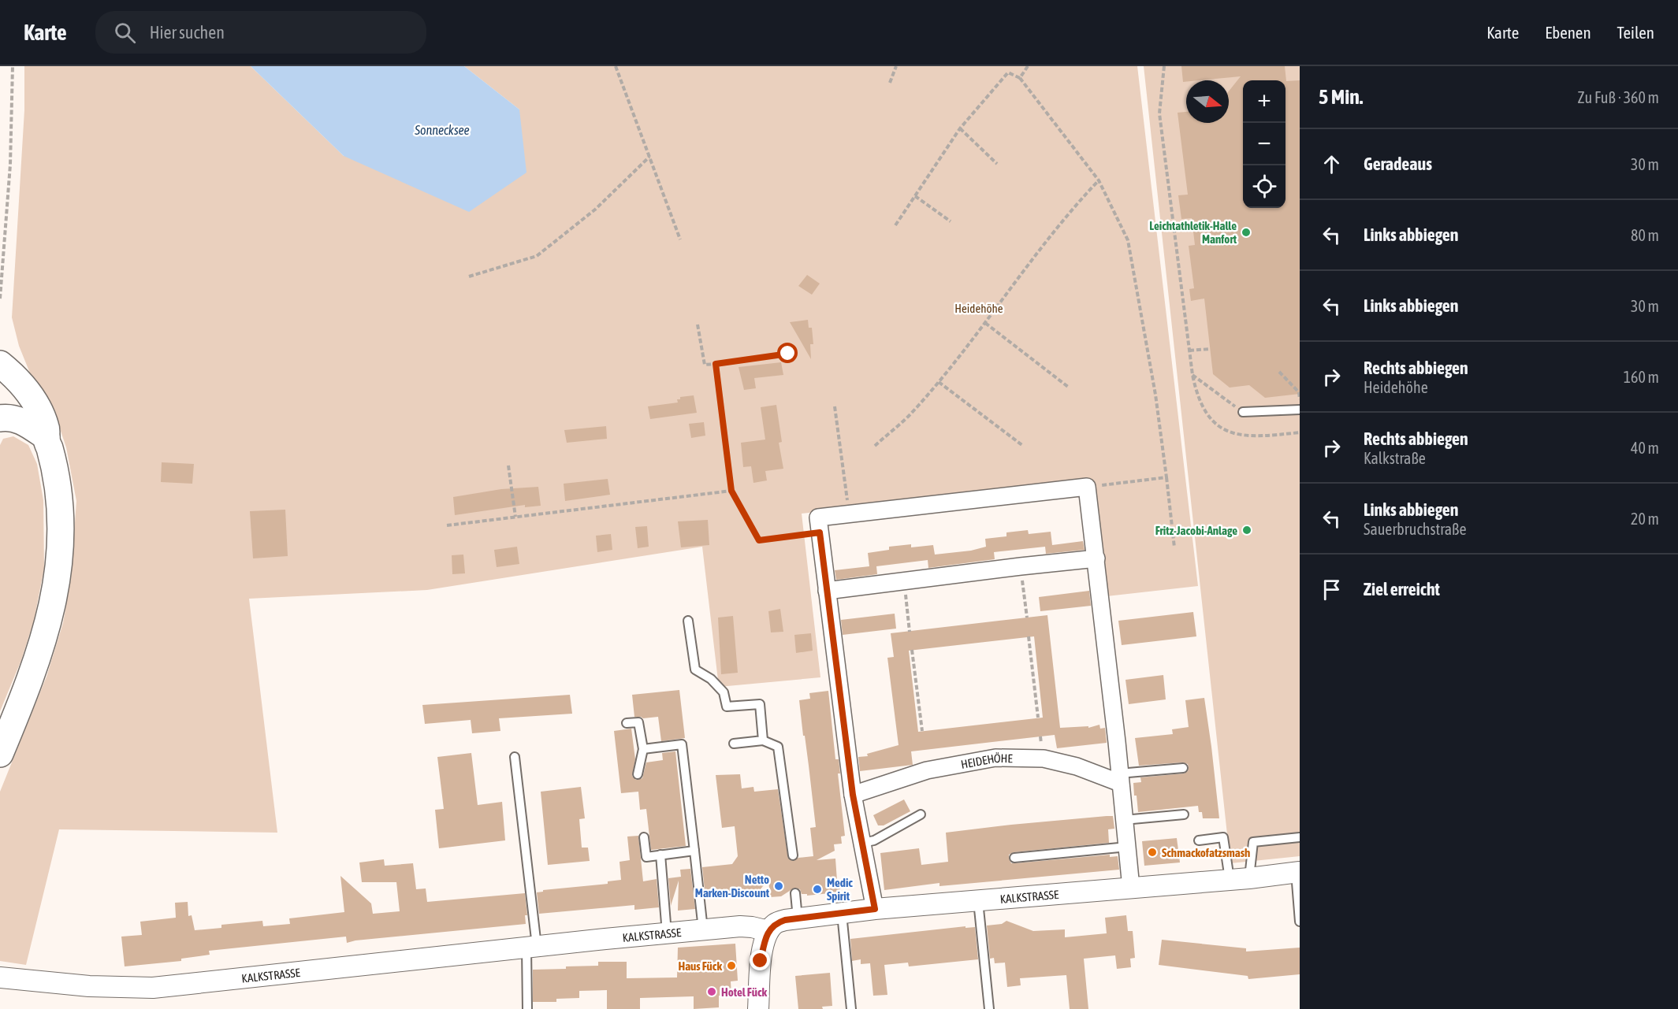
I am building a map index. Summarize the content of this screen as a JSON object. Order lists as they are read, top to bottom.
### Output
{
  "streets": {
    "street": ["HEIDEHÖHE", "KALKSTRASSE"]
  },
  "water": ["Sonnecksee"],
  "parks": ["Heidehöhe"],
  "places": [
    "Leichtathletik-Halle Manfort",
    "Fritz-Jacobi-Anlage",
    "Schmackofatzsmash",
    "Netto Marken-Discount",
    "Medic Spirit",
    "Haus Fück",
    "Hotel Fück"
  ],
  "north": "right",
  "page": {
    "header": "Karte",
    "search": "Hier suchen",
    "nav": ["Karte", "Ebenen", "Teilen"],
    "heading": ["5 Min.", "Zu Fuß · 360 m"],
    "map_buttons": ["+", "−"],
    "list": [
      ["Geradeaus", "30 m"],
      ["Links abbiegen", "80 m"],
      ["Links abbiegen", "30 m"],
      ["Rechts abbiegen", "Heidehöhe", "160 m"],
      ["Rechts abbiegen", "Kalkstraße", "40 m"],
      ["Links abbiegen", "Sauerbruchstraße", "20 m"],
      "Ziel erreicht"
    ]
  }
}
